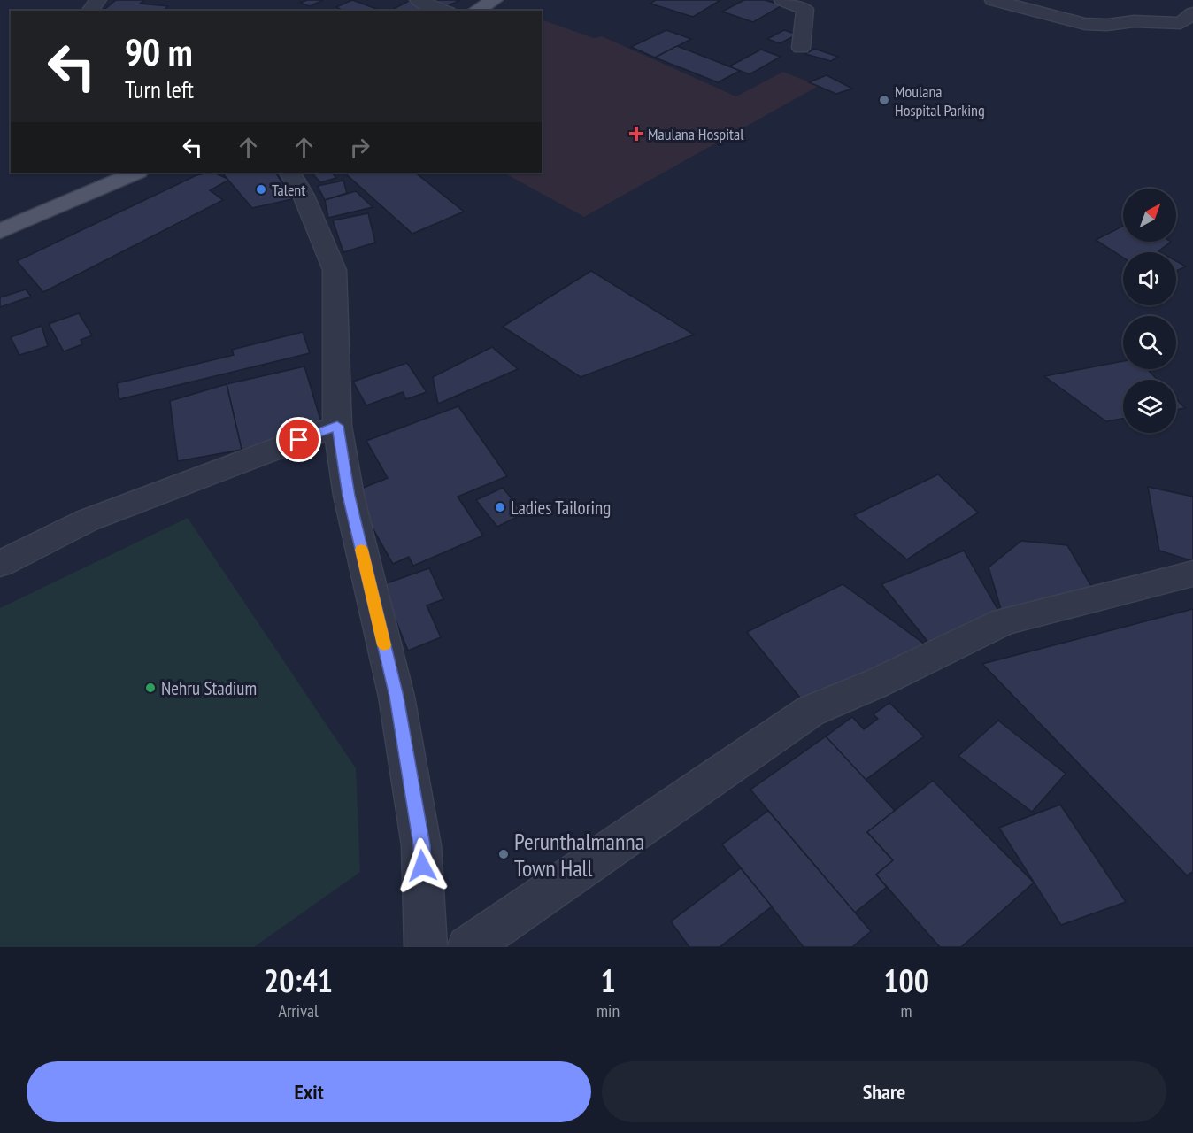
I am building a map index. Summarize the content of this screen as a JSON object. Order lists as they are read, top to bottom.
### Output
{
  "places": {
    "other": [
      "Moulana Hospital Parking",
      "Talent",
      "Ladies Tailoring",
      "Nehru Stadium",
      "Perunthalmanna Town Hall"
    ],
    "health": ["Maulana Hospital"]
  },
  "north": "top right",
  "page": {
    "turn": ["90 m", "Turn left"],
    "eta": [
      "20:41",
      "Arrival",
      "1",
      "min",
      "100",
      "m"
    ],
    "buttons": ["Exit", "Share"]
  }
}
